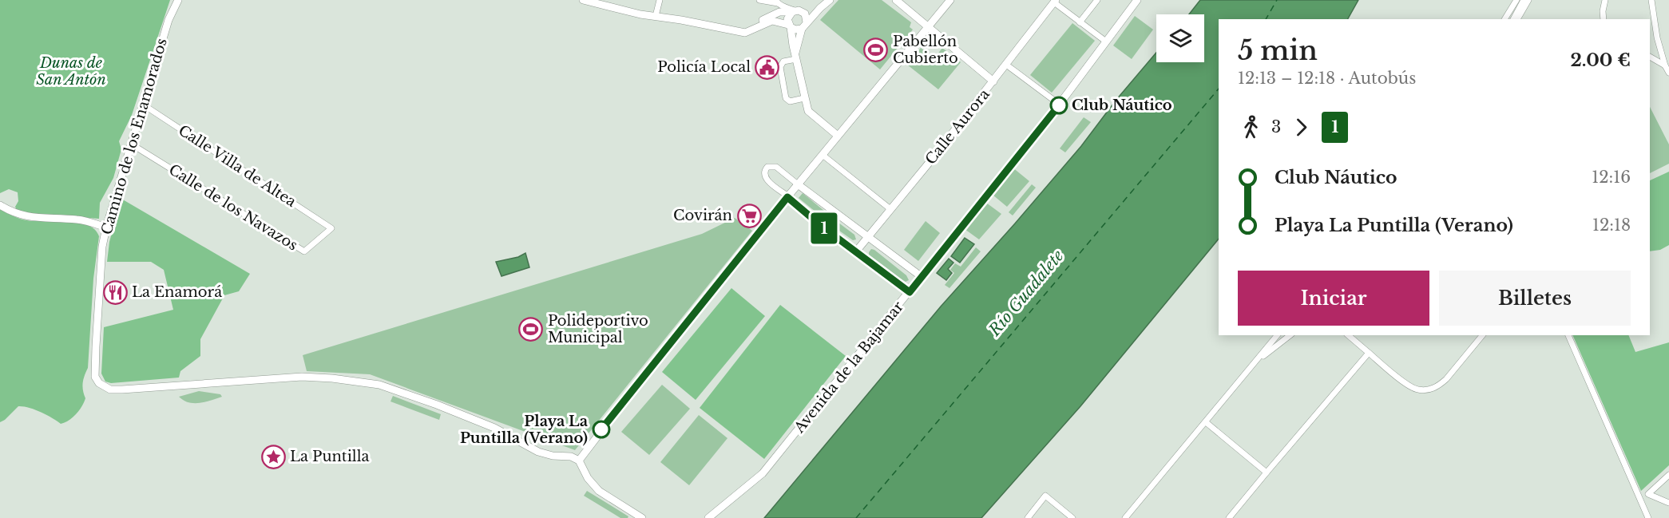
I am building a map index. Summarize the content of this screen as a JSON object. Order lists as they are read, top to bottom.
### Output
{
  "streets": {
    "street": [
      "Calle Aurora",
      "Camino de los Enamorados",
      "Calle Villa de Altea",
      "Calle de los Navazos",
      "Avenida de la Bajamar"
    ]
  },
  "crossings": [
    ["Camino de los Enamorados", "Calle Villa de Altea"],
    ["Camino de los Enamorados", "Calle de los Navazos"],
    ["Calle Villa de Altea", "Calle de los Navazos"]
  ],
  "water": ["Río Guadalete"],
  "parks": ["Dunas de San Antón"],
  "places": {
    "sports": ["Pabellón Cubierto", "Polideportivo Municipal"],
    "public building": ["Policía Local"],
    "other": ["Club Náutico", "Playa La Puntilla (Verano)"],
    "supermarket": ["Covirán"],
    "restaurant": ["La Enamorá"],
    "place": ["La Puntilla"]
  },
  "lines": ["bus line 1"],
  "page": {
    "on_map": "1",
    "heading": ["5 min", "12:13 – 12:18 · Autobús", "2.00 €"],
    "legs": ["3", "1"],
    "list": [
      {
        "name": "Club Náutico",
        "value": "12:16"
      },
      {
        "name": "Playa La Puntilla (Verano)",
        "value": "12:18"
      }
    ],
    "buttons": ["Iniciar", "Billetes"]
  }
}
